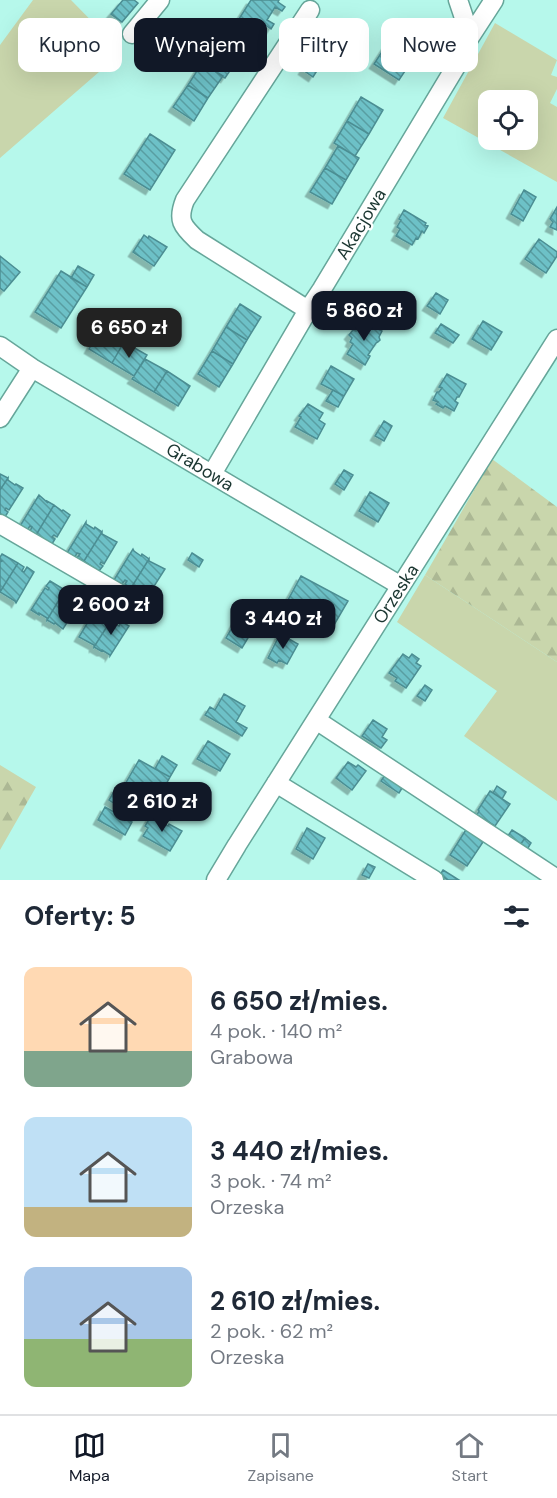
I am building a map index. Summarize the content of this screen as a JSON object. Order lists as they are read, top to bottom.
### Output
{
  "streets": {
    "street": ["Akacjowa", "Grabowa", "Orzeska"]
  },
  "crossings": [
    ["Akacjowa", "Grabowa"],
    ["Grabowa", "Orzeska"]
  ],
  "page": {
    "chip": [
      "Kupno",
      "Wynajem",
      "Filtry",
      "Nowe"
    ],
    "price": [
      "5 860 zł",
      "6 650 zł",
      "2 600 zł",
      "3 440 zł",
      "2 610 zł"
    ],
    "heading": "Oferty: 5",
    "list": [
      {
        "name": "6 650 zł/mies.",
        "note": "4 pok. · 140 m² · Grabowa"
      },
      {
        "name": "3 440 zł/mies.",
        "note": "3 pok. · 74 m² · Orzeska"
      },
      {
        "name": "2 610 zł/mies.",
        "note": "2 pok. · 62 m² · Orzeska"
      }
    ],
    "tabs": ["Mapa", "Zapisane", "Start"]
  }
}
